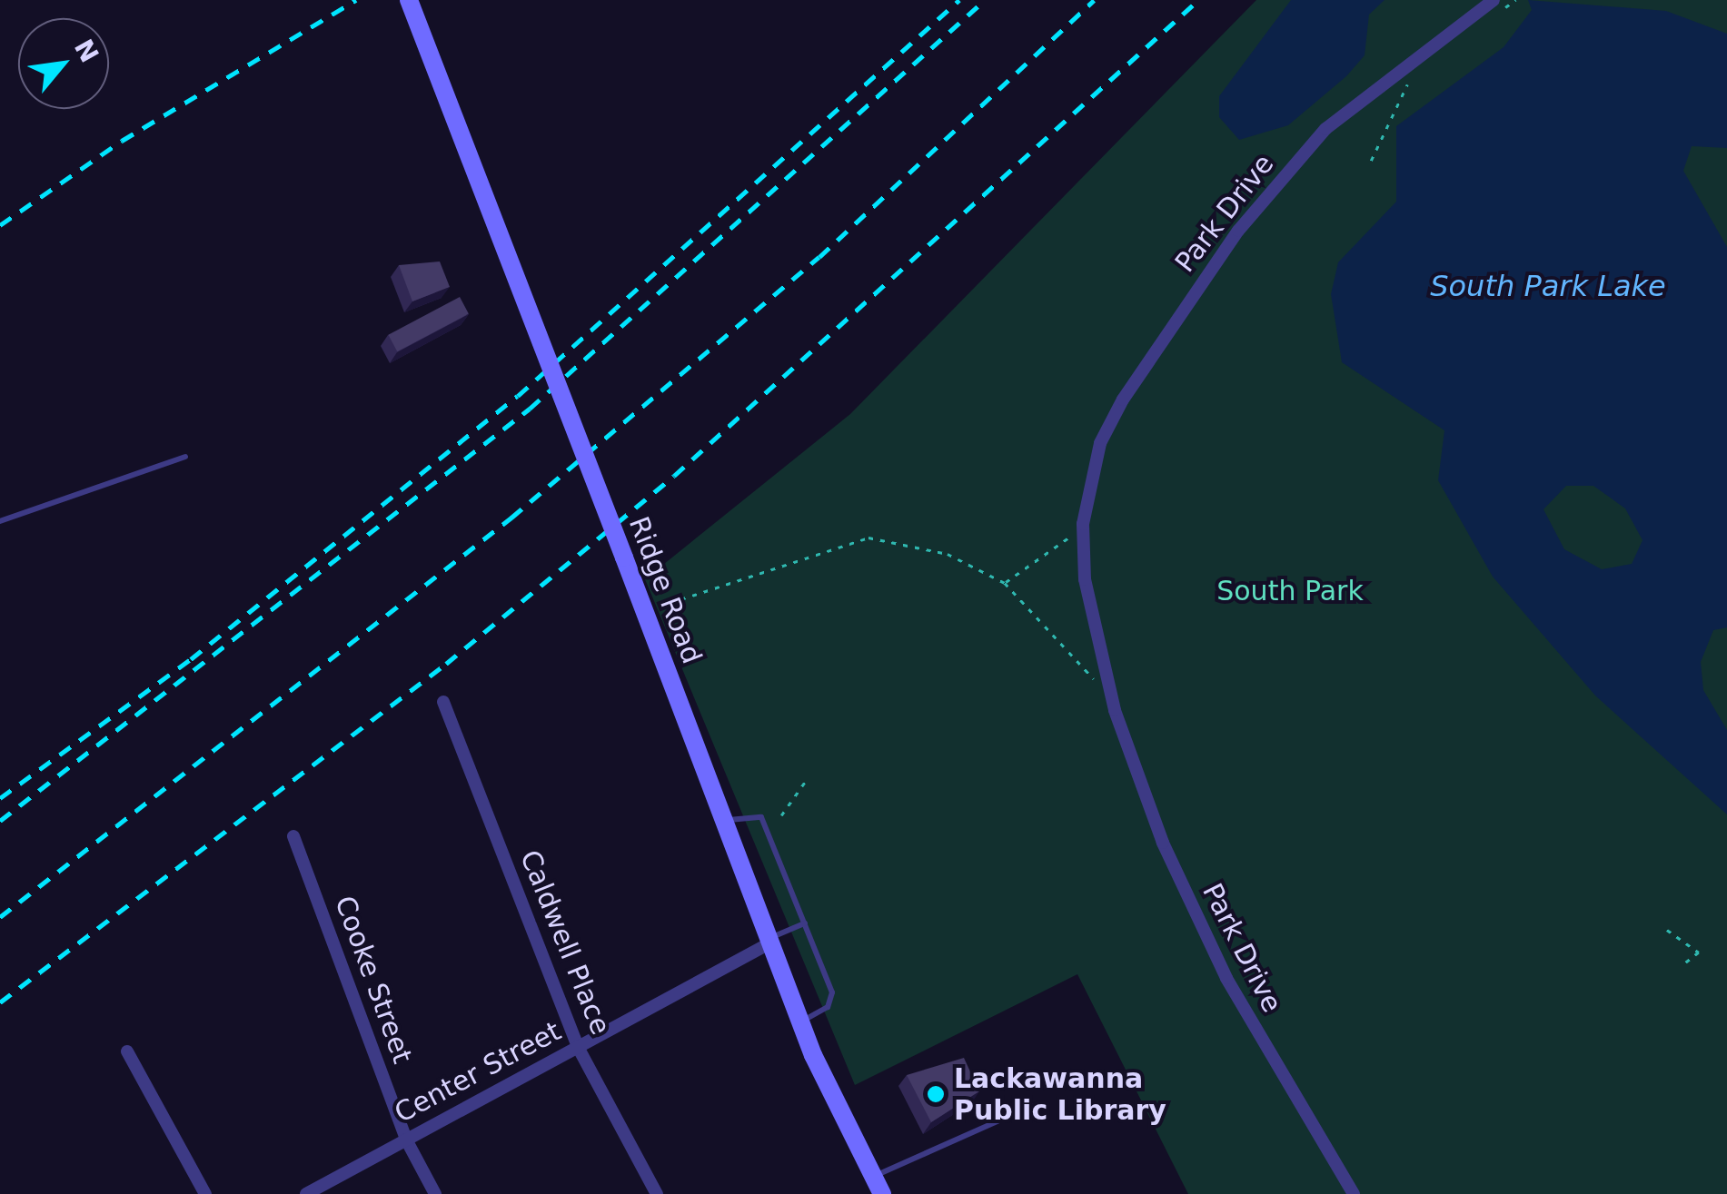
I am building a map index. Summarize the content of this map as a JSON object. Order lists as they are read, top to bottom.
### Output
{
  "streets": {
    "main road": ["Ridge Road"],
    "street": [
      "Park Drive",
      "Caldwell Place",
      "Cooke Street",
      "Center Street"
    ]
  },
  "crossings": [
    ["Ridge Road", "Center Street"],
    ["Caldwell Place", "Center Street"],
    ["Cooke Street", "Center Street"]
  ],
  "water": ["South Park Lake"],
  "parks": ["South Park"],
  "places": ["Lackawanna Public Library"],
  "north": "top right"
}
